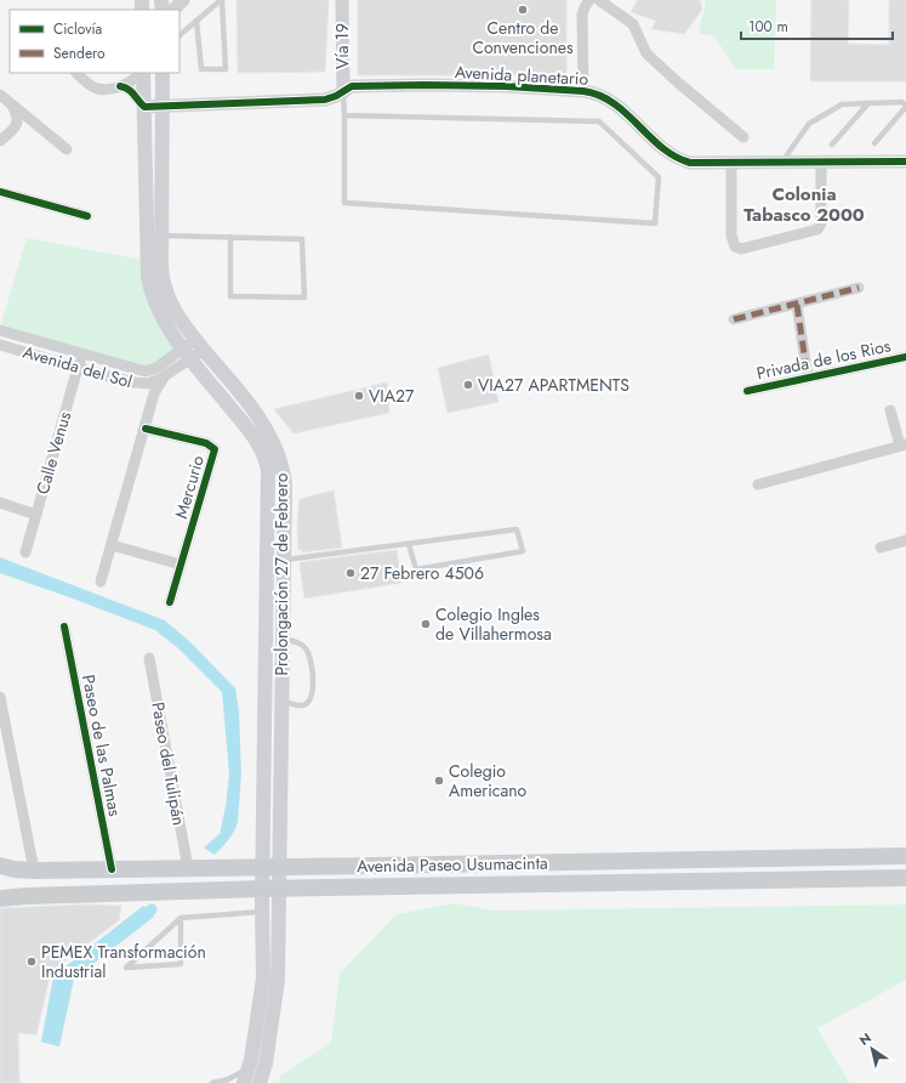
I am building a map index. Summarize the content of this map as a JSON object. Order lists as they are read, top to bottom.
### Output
{
  "streets": {
    "main road": ["Prolongación 27 de Febrero", "Avenida Paseo Usumacinta"],
    "street": [
      "Vía 19",
      "Avenida planetario",
      "Privada de los Rios",
      "Avenida del Sol",
      "Calle Venus",
      "Mercurio",
      "Paseo de las Palmas",
      "Paseo del Tulipán"
    ]
  },
  "crossings": [
    ["Vía 19", "Avenida planetario"],
    ["Avenida planetario", "Prolongación 27 de Febrero"],
    ["Avenida del Sol", "Calle Venus"],
    ["Avenida del Sol", "Prolongación 27 de Febrero"],
    ["Prolongación 27 de Febrero", "Avenida Paseo Usumacinta"],
    ["Paseo de las Palmas", "Avenida Paseo Usumacinta"],
    ["Paseo del Tulipán", "Avenida Paseo Usumacinta"]
  ],
  "districts": ["Colonia Tabasco 2000"],
  "places": [
    "Centro de Convenciones",
    "VIA27 APARTMENTS",
    "VIA27",
    "27 Febrero 4506",
    "Colegio Ingles de Villahermosa",
    "Colegio Americano",
    "PEMEX Transformación Industrial"
  ],
  "legend": ["Ciclovía", "Sendero"],
  "scale_bar": "100 m",
  "north": "top left"
}
